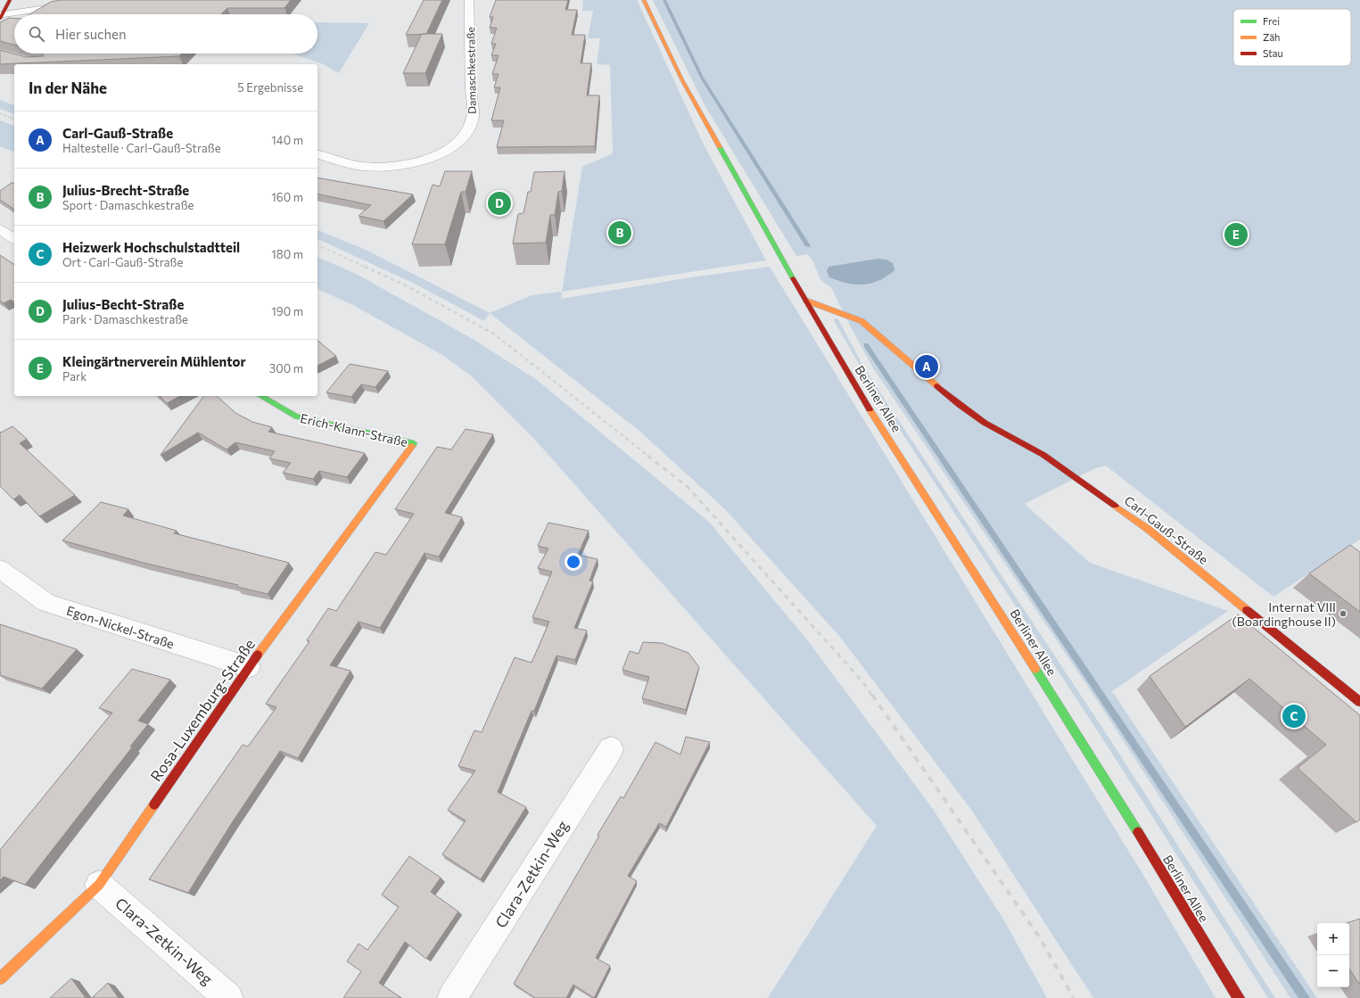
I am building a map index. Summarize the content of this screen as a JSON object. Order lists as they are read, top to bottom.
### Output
{
  "streets": {
    "main road": [
      "Berliner Allee",
      "Erich-Klann-Straße",
      "Carl-Gauß-Straße",
      "Rosa-Luxemburg-Straße"
    ],
    "street": ["Damaschkestraße", "Egon-Nickel-Straße", "Clara-Zetkin-Weg"]
  },
  "crossings": [
    ["Berliner Allee", "Carl-Gauß-Straße"],
    ["Erich-Klann-Straße", "Rosa-Luxemburg-Straße"],
    ["Egon-Nickel-Straße", "Rosa-Luxemburg-Straße"],
    ["Rosa-Luxemburg-Straße", "Clara-Zetkin-Weg"]
  ],
  "places": ["Internat VIII (Boardinghouse II)"],
  "legend": ["Frei", "Zäh", "Stau"],
  "page": {
    "search": "Hier suchen",
    "heading": ["In der Nähe", "5 Ergebnisse"],
    "list": [
      {
        "mark": "A",
        "name": "Carl-Gauß-Straße",
        "note": "Haltestelle · Carl-Gauß-Straße",
        "value": "140 m"
      },
      {
        "mark": "B",
        "name": "Julius-Brecht-Straße",
        "note": "Sport · Damaschkestraße",
        "value": "160 m"
      },
      {
        "mark": "C",
        "name": "Heizwerk Hochschulstadtteil",
        "note": "Ort · Carl-Gauß-Straße",
        "value": "180 m"
      },
      {
        "mark": "D",
        "name": "Julius-Becht-Straße",
        "note": "Park · Damaschkestraße",
        "value": "190 m"
      },
      {
        "mark": "E",
        "name": "Kleingärtnerverein Mühlentor",
        "note": "Park",
        "value": "300 m"
      }
    ],
    "pins": [
      "D",
      "B",
      "E",
      "A",
      "C"
    ],
    "map_buttons": ["+", "−"]
  }
}
